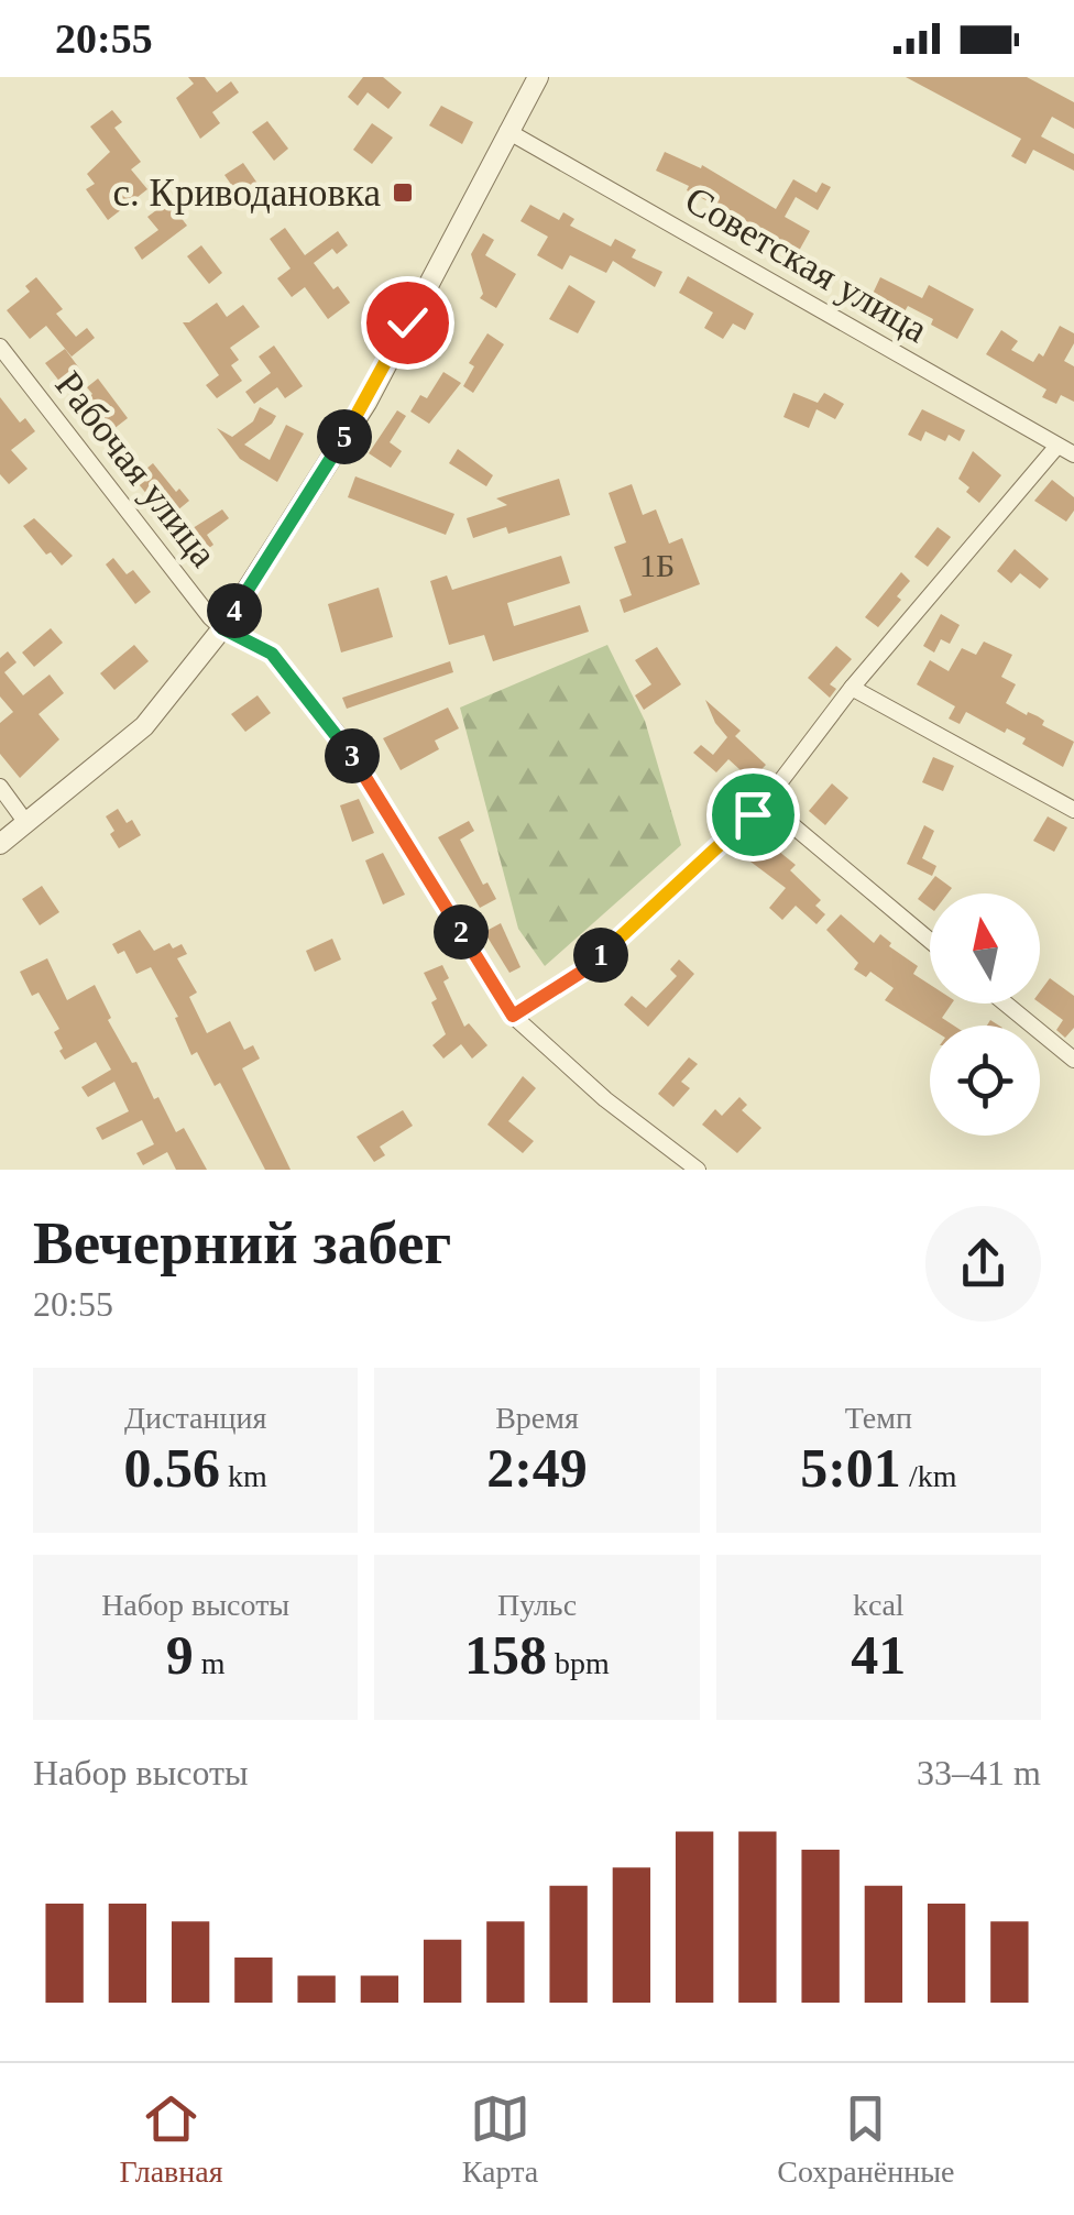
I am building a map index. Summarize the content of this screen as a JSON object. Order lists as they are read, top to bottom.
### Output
{
  "streets": {
    "street": ["Советская улица", "Рабочая улица"]
  },
  "places": {
    "transit": ["с. Криводановка"]
  },
  "house_numbers": ["1Б"],
  "north": "top",
  "page": {
    "status": "20:55",
    "pins": [
      "5",
      "4",
      "3",
      "2",
      "1"
    ],
    "heading": ["Вечерний забег", "20:55"],
    "stats": [
      ["Дистанция", "0.56 km"],
      ["Время", "2:49"],
      ["Темп", "5:01 /km"],
      ["Набор высоты", "9 m"],
      ["Пульс", "158 bpm"],
      ["kcal", "41"]
    ],
    "chart": ["Набор высоты", "33–41 m"],
    "tabs": ["Главная", "Карта", "Сохранённые"]
  }
}
